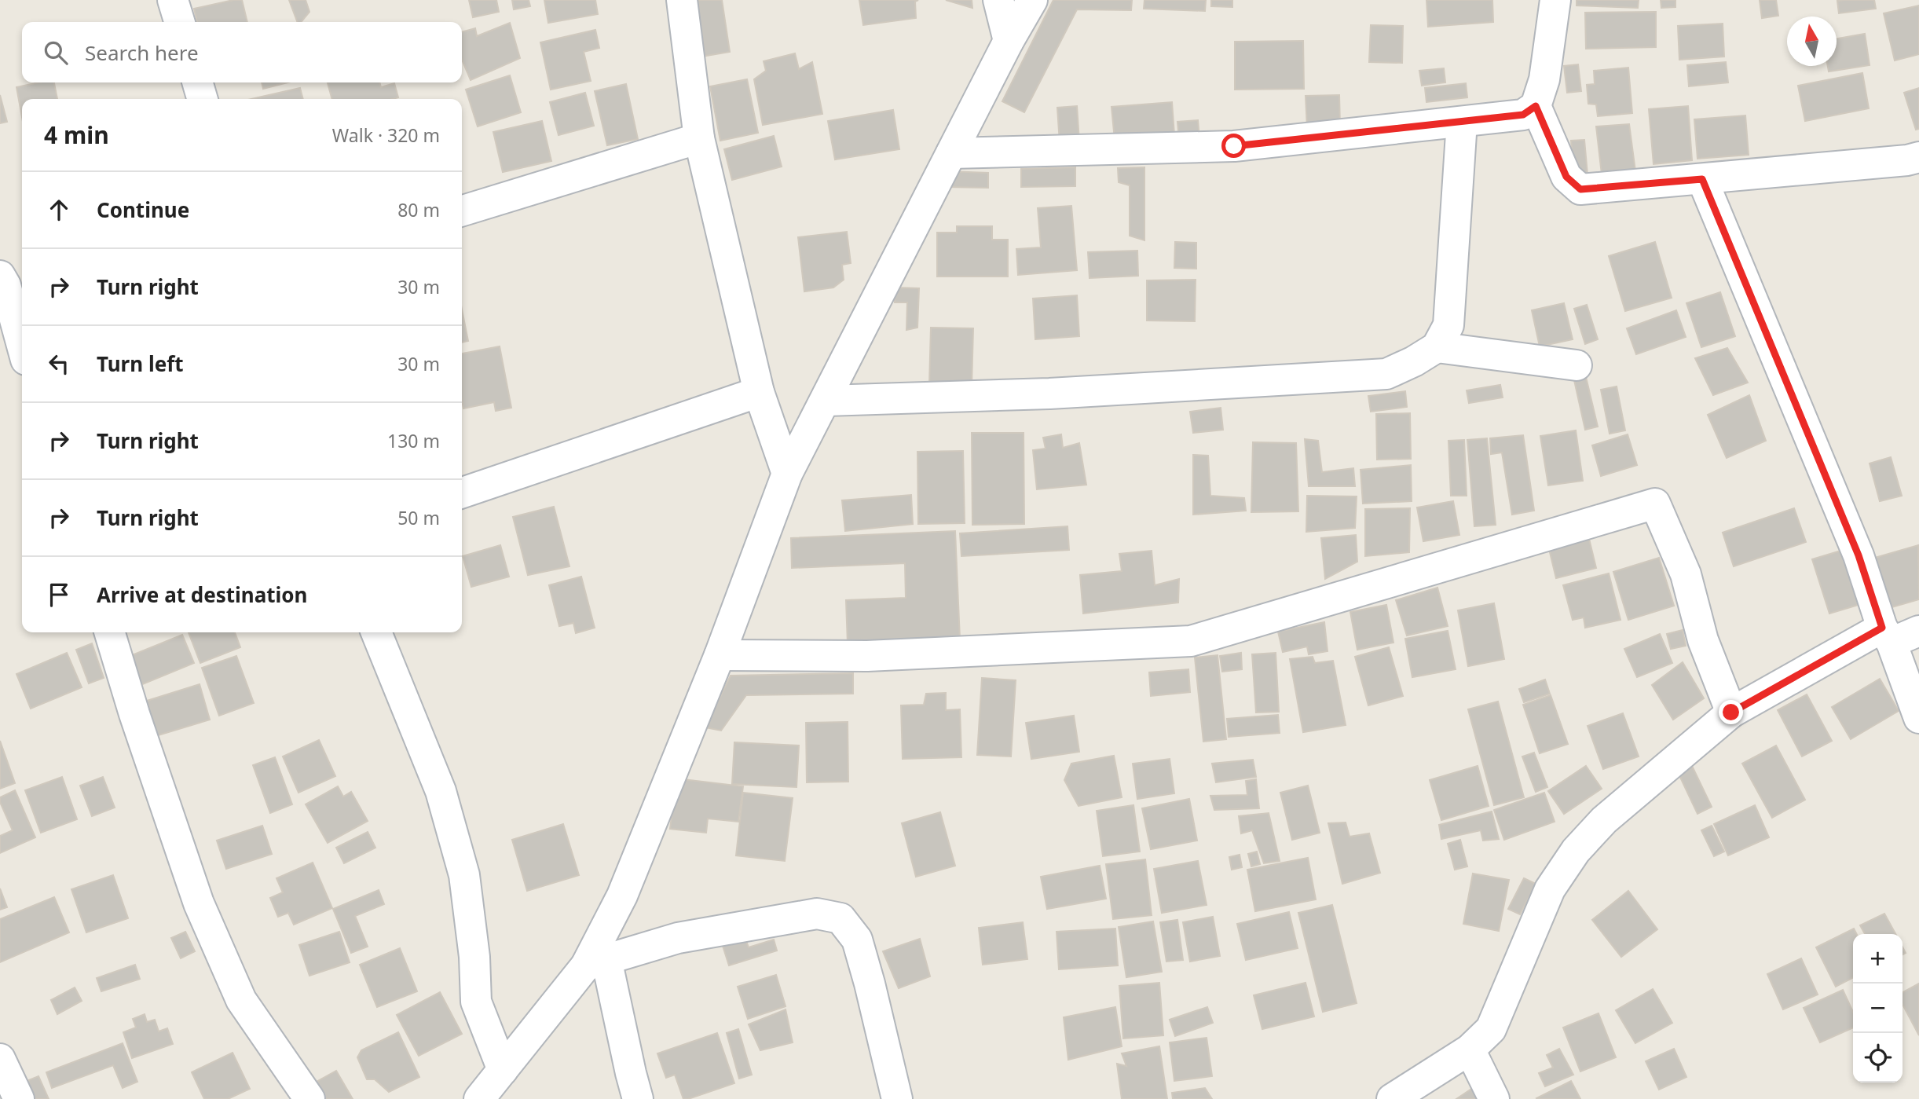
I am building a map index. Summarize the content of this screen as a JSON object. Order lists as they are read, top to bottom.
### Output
{
  "north": "top",
  "page": {
    "search": "Search here",
    "heading": ["4 min", "Walk · 320 m"],
    "list": [
      ["Continue", "80 m"],
      ["Turn right", "30 m"],
      ["Turn left", "30 m"],
      ["Turn right", "130 m"],
      ["Turn right", "50 m"],
      "Arrive at destination"
    ],
    "map_buttons": ["+", "−"]
  }
}
